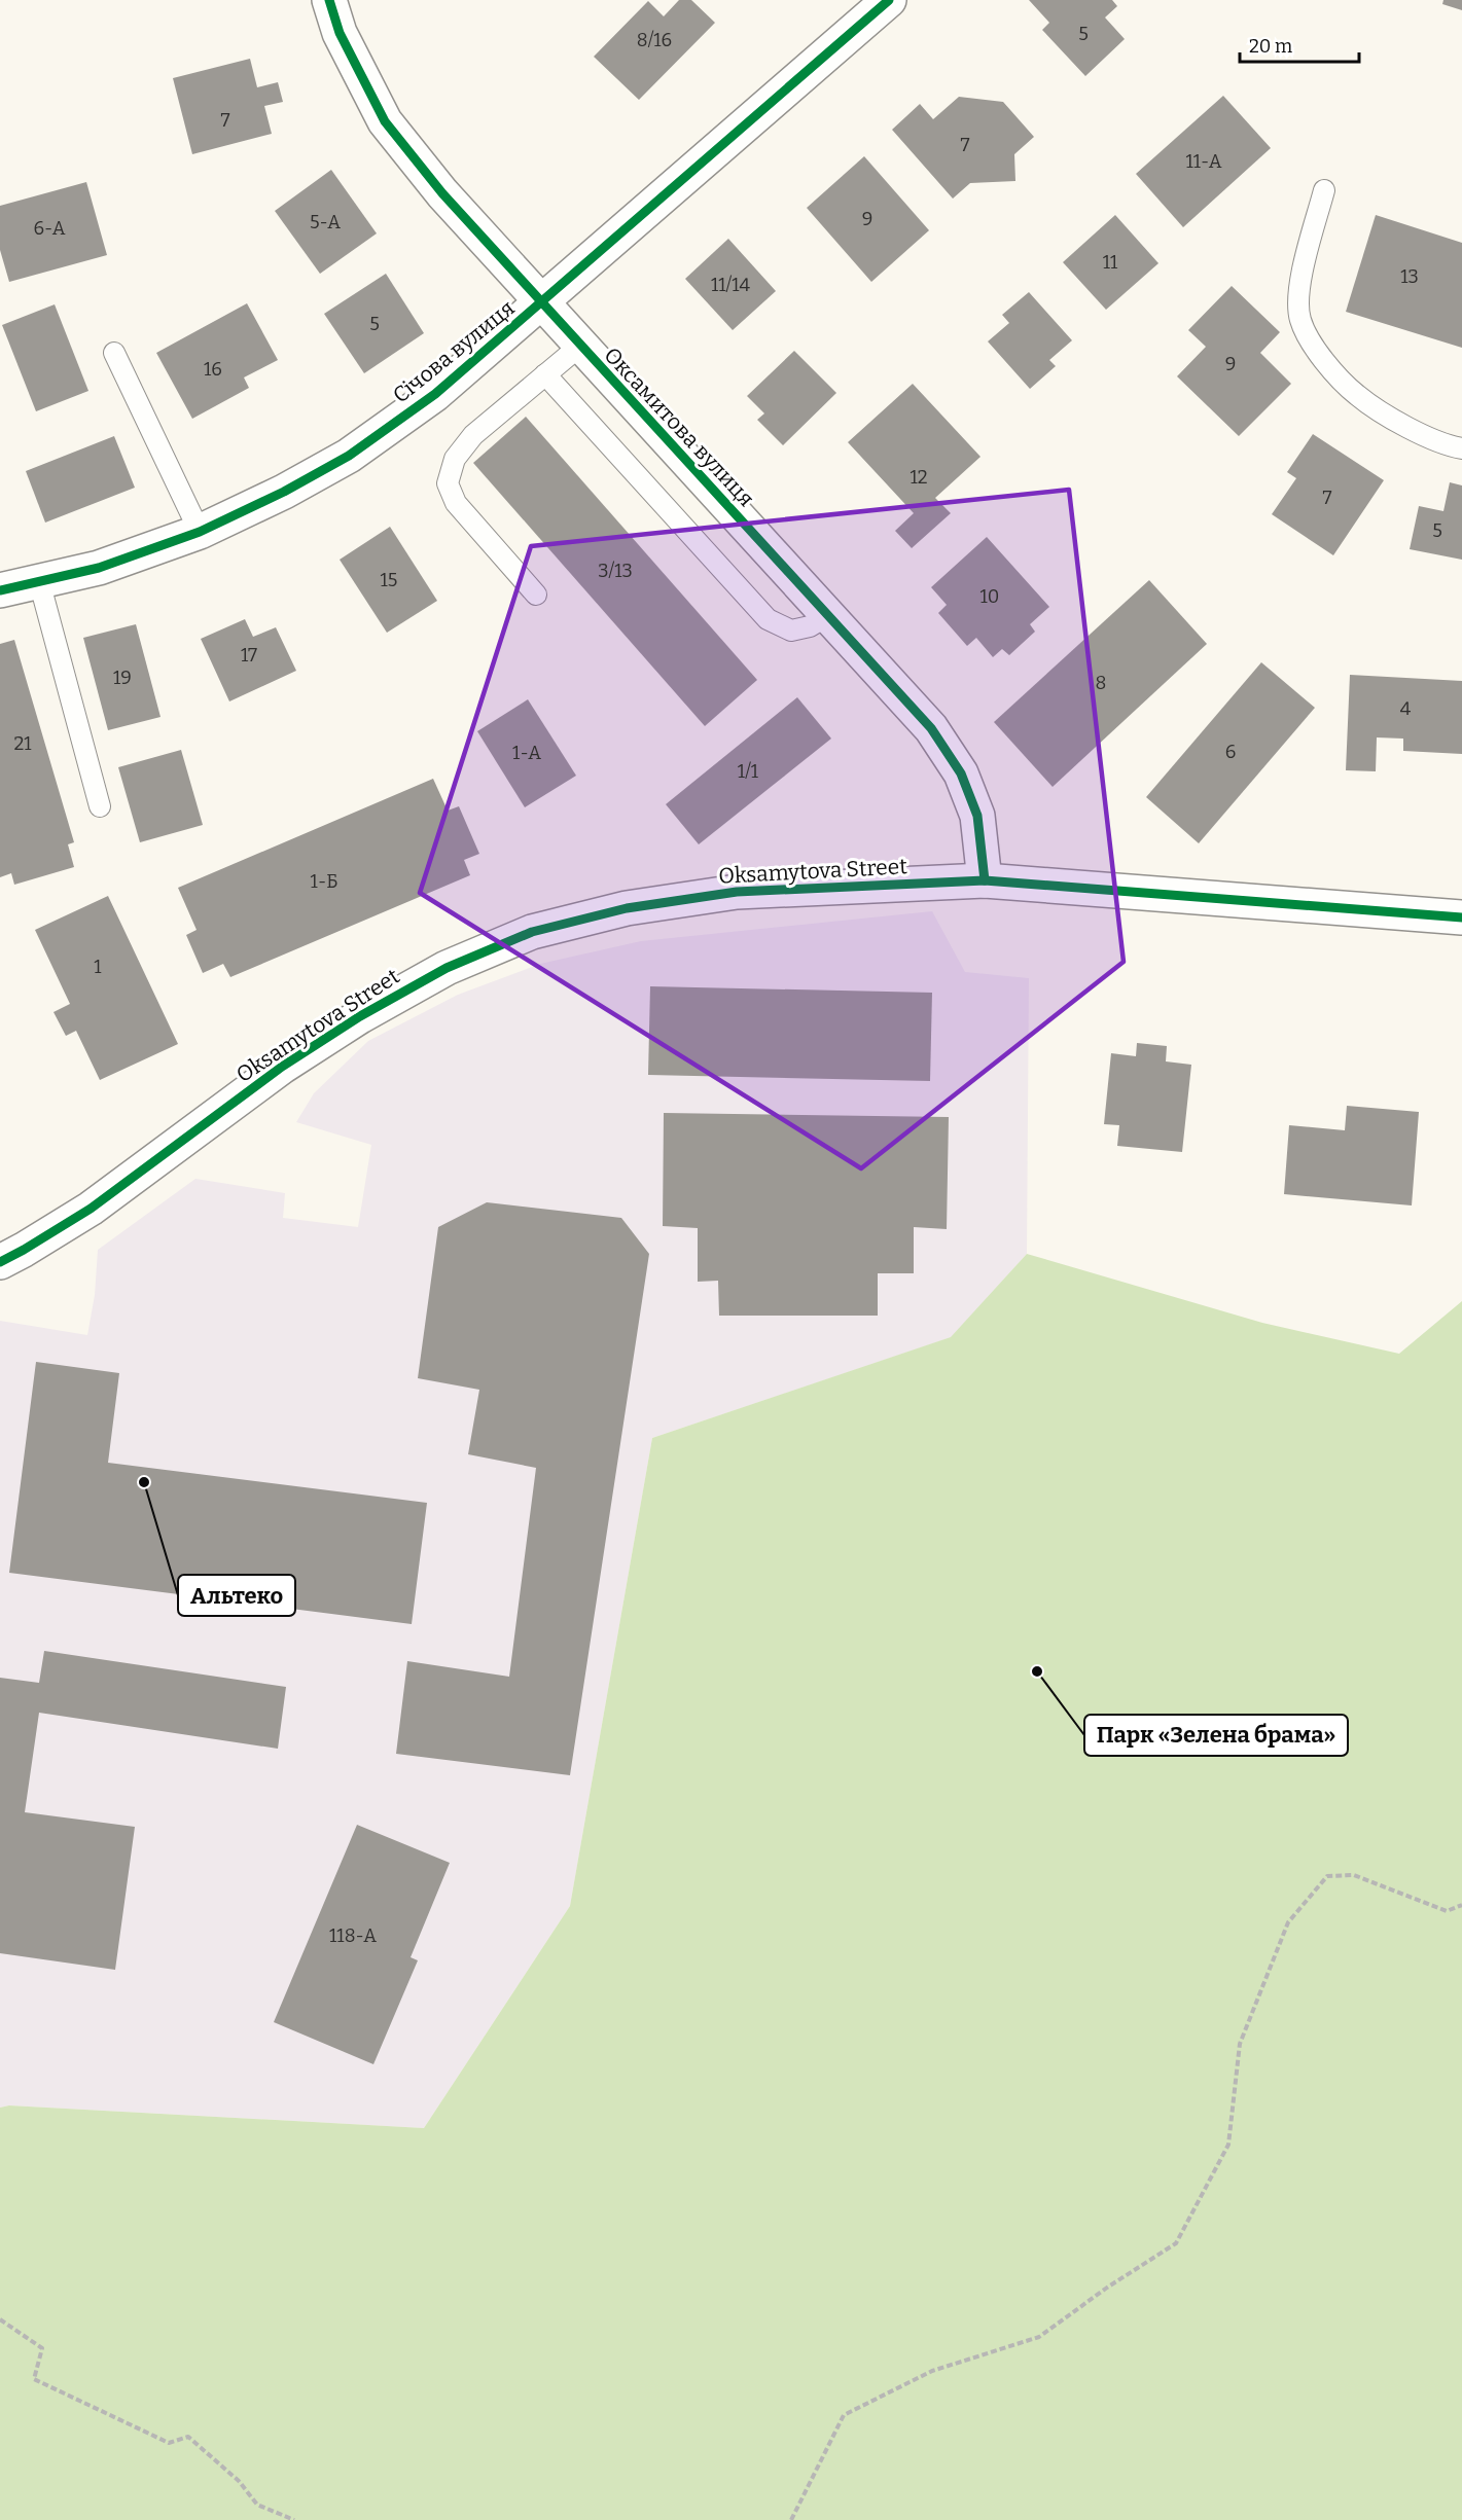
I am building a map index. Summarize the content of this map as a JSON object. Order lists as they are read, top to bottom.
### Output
{
  "streets": {
    "street": ["Січова вулиця", "Оксамитова вулиця", "Oksamytova Street"]
  },
  "crossings": [
    ["Січова вулиця", "Оксамитова вулиця"],
    ["Оксамитова вулиця", "Oksamytova Street"]
  ],
  "places": ["Альтеко", "Парк «Зелена брама»"],
  "house_numbers": [
    "5",
    "8/16",
    "7",
    "7",
    "11-А",
    "9",
    "5-А",
    "6-А",
    "11",
    "13",
    "11/14",
    "5",
    "9",
    "16",
    "12",
    "7",
    "5",
    "3/13",
    "15",
    "10",
    "17",
    "19",
    "8",
    "4",
    "21",
    "6",
    "1-А",
    "1/1",
    "1-Б",
    "1",
    "118-А"
  ],
  "scale_bar": "20 m"
}
